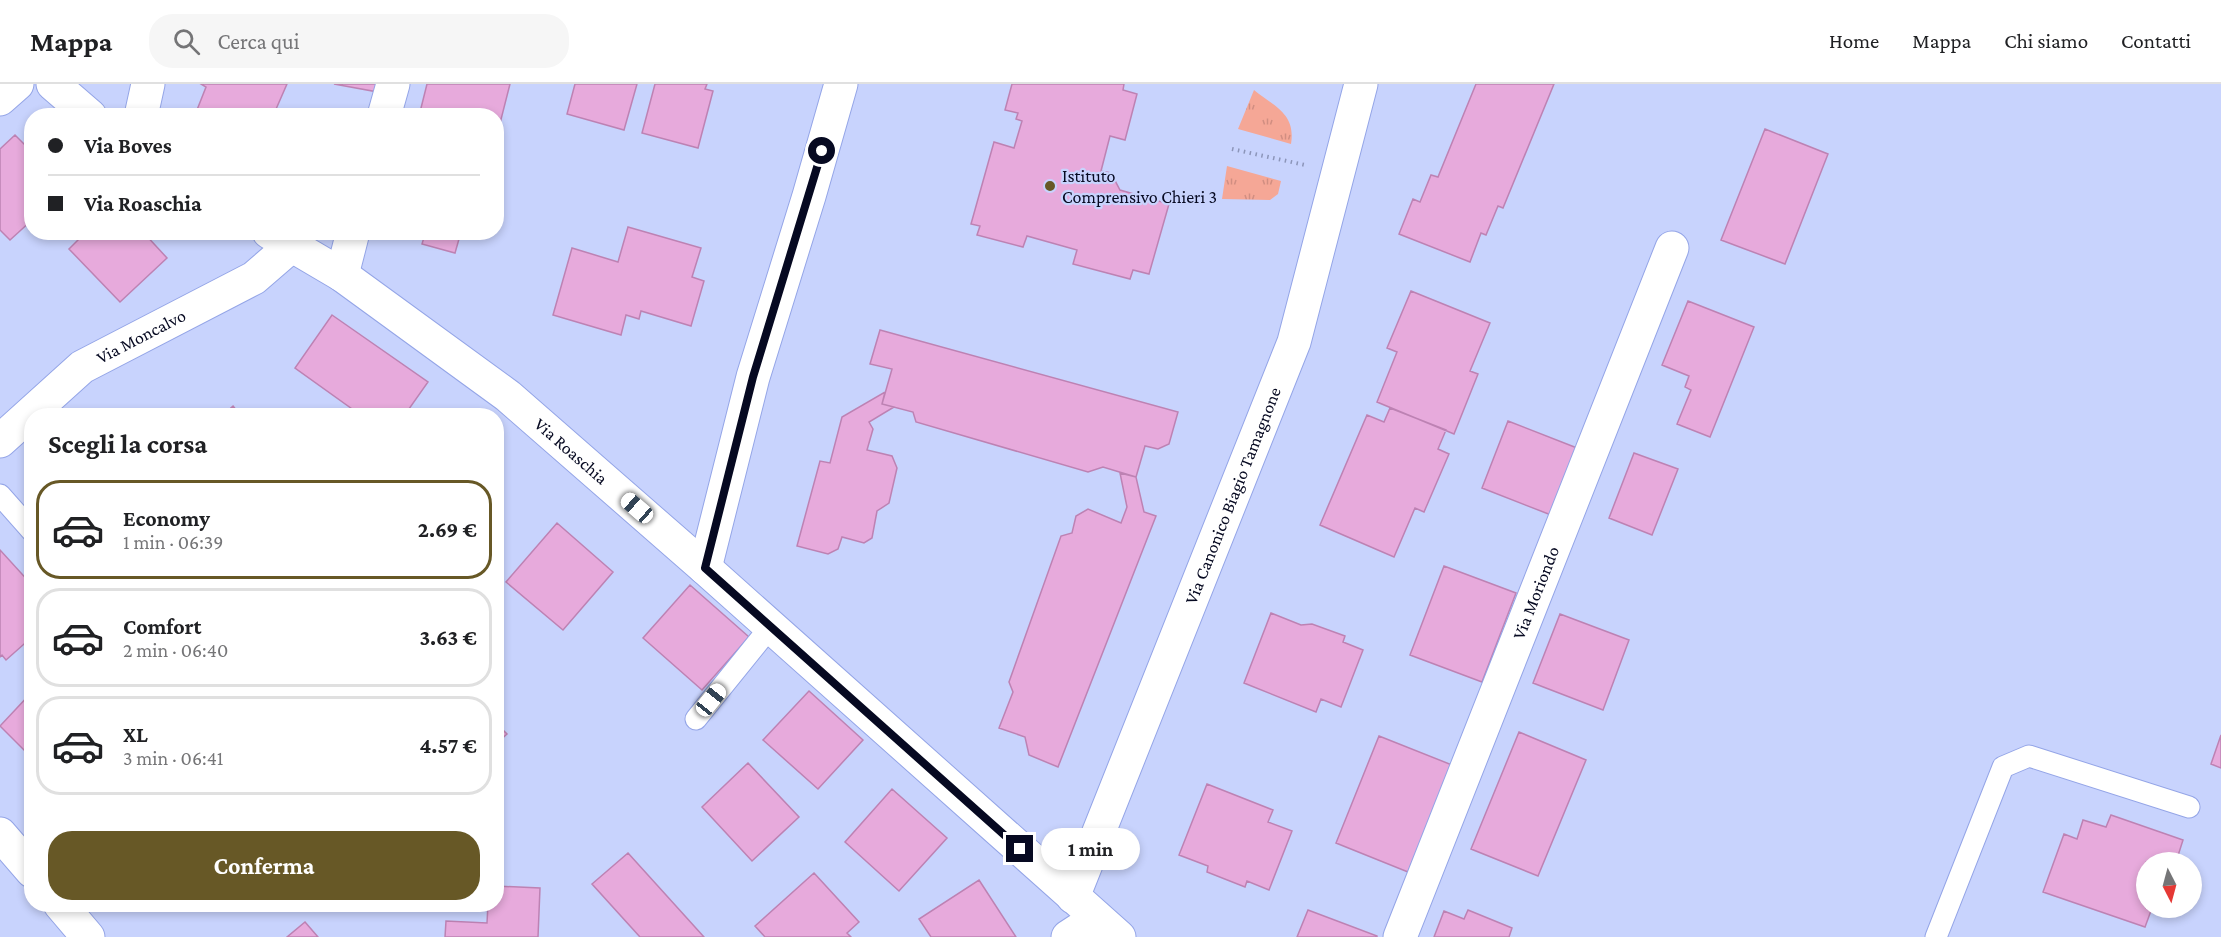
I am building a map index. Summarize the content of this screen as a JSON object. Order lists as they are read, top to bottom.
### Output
{
  "streets": {
    "street": [
      "Via Moncalvo",
      "Via Roaschia",
      "Via Canonico Biagio Tamagnone",
      "Via Moriondo"
    ]
  },
  "crossings": [
    ["Via Roaschia", "Via Canonico Biagio Tamagnone"]
  ],
  "places": ["Istituto Comprensivo Chieri 3"],
  "north": "bottom",
  "page": {
    "header": "Mappa",
    "search": "Cerca qui",
    "nav": [
      "Home",
      "Mappa",
      "Chi siamo",
      "Contatti"
    ],
    "banner": ["Via Boves", "Via Roaschia"],
    "heading": "Scegli la corsa",
    "list": [
      {
        "name": "Economy",
        "note": "1 min · 06:39",
        "value": "2.69 €"
      },
      {
        "name": "Comfort",
        "note": "2 min · 06:40",
        "value": "3.63 €"
      },
      {
        "name": "XL",
        "note": "3 min · 06:41",
        "value": "4.57 €"
      }
    ],
    "buttons": "Conferma",
    "bubble": "1 min"
  }
}
